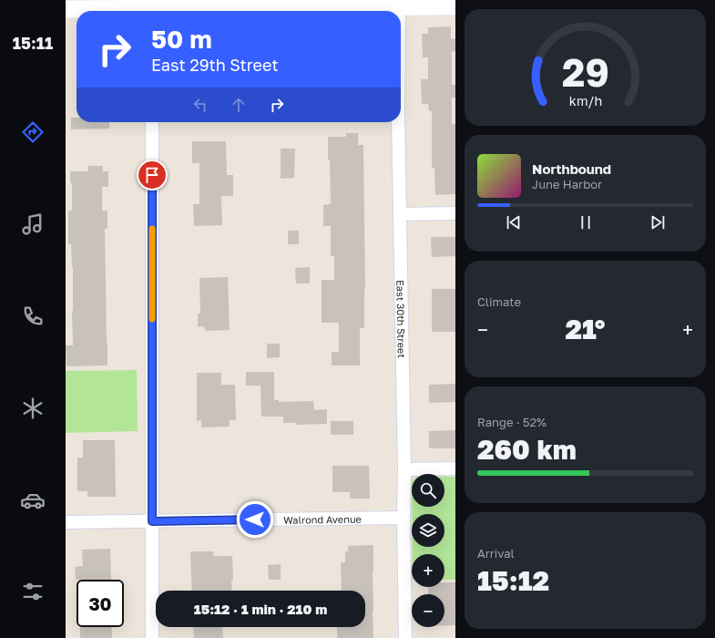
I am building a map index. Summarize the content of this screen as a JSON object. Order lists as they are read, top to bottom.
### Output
{
  "streets": {
    "street": ["East 30th Street", "Walrond Avenue"]
  },
  "crossings": [
    ["East 30th Street", "Walrond Avenue"]
  ],
  "page": {
    "tabs": "15:11",
    "turn": ["50 m", "East 29th Street"],
    "song": ["Northbound", "June Harbor"],
    "tile": [
      "Climate",
      ["Range · 52%", "260 km"],
      ["Arrival", "15:12"]
    ],
    "heat": ["−", "21°", "+"],
    "map_buttons": ["+", "−"],
    "limit": "30",
    "trip": "15:12 · 1 min · 210 m",
    "gauge": ["29", "km/h"]
  }
}
